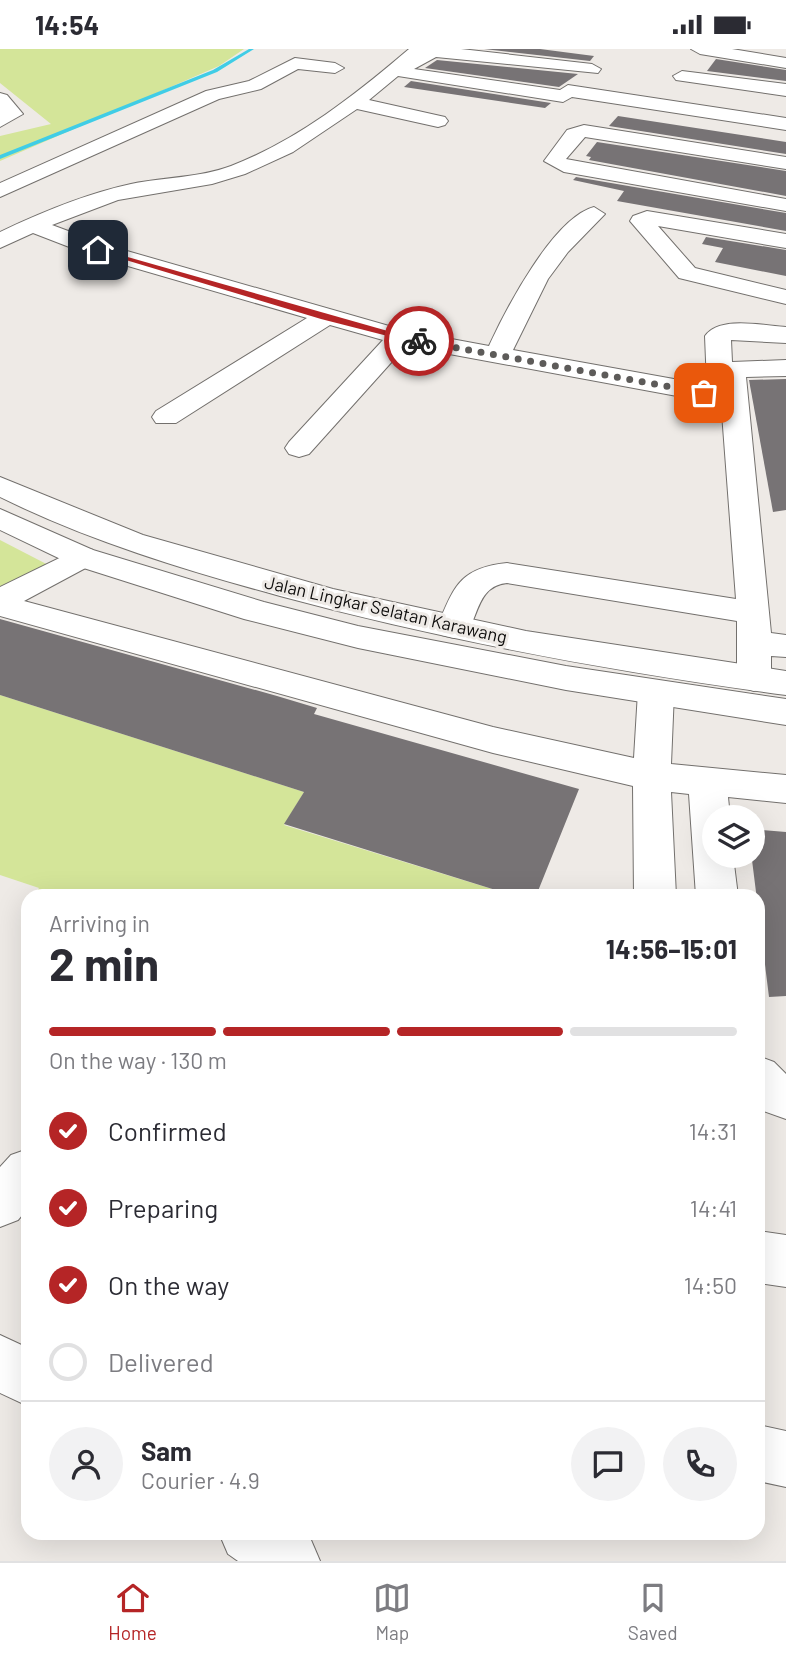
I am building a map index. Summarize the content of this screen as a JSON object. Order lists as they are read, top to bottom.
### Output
{
  "streets": {
    "street": ["Jalan Lingkar Selatan Karawang"]
  },
  "page": {
    "status": "14:54",
    "heading": ["2 min", "Arriving in", "14:56–15:01"],
    "panel": ["Sam", "Courier · 4.9"],
    "bar": "On the way · 130 m",
    "list": [
      ["Confirmed", "14:31"],
      ["Preparing", "14:41"],
      ["On the way", "14:50"],
      "Delivered"
    ],
    "tabs": ["Home", "Map", "Saved"]
  }
}
